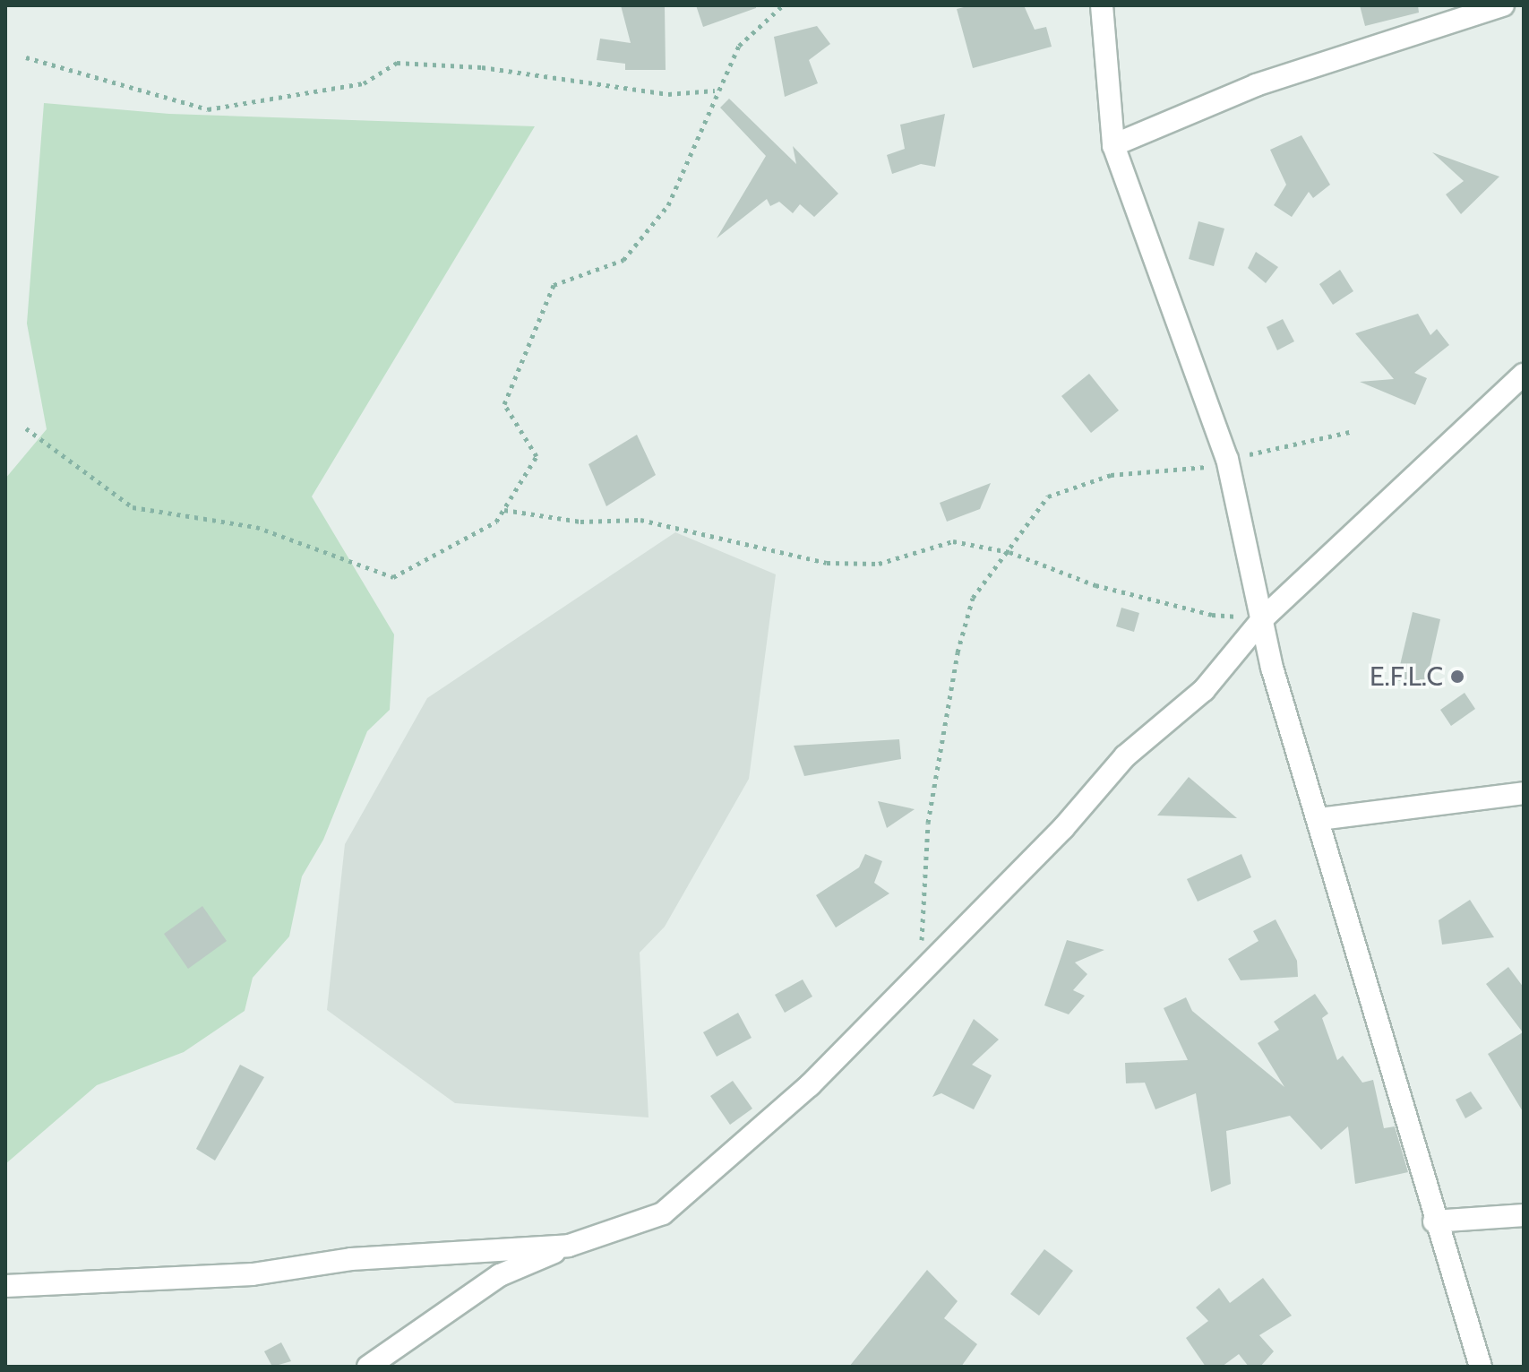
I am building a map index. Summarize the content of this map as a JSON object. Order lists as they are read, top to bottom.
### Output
{
  "places": ["E.F.L.C"]
}
